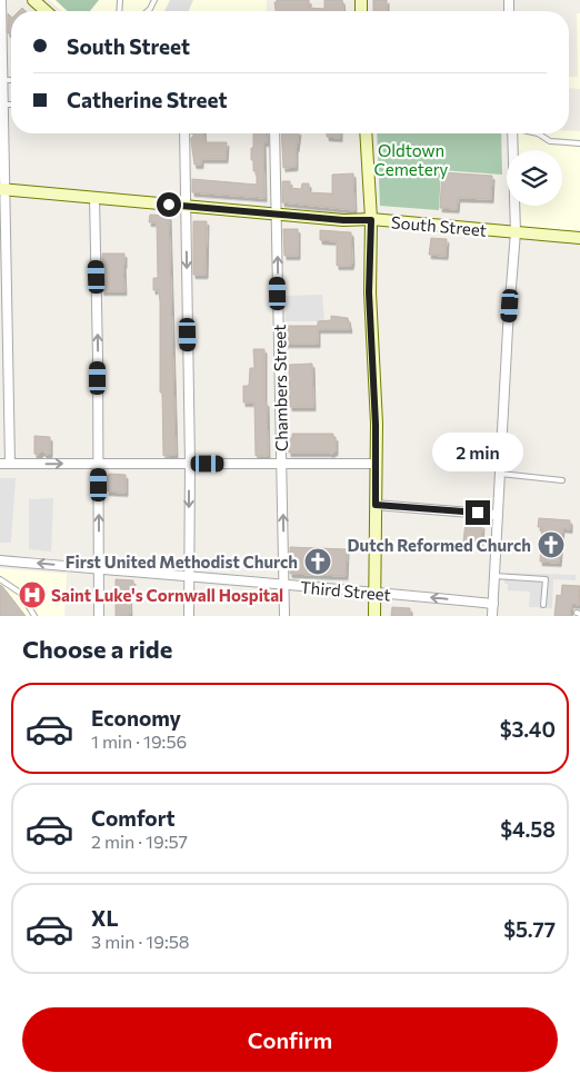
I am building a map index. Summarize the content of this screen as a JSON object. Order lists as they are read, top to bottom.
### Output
{
  "streets": {
    "street": ["South Street", "Chambers Street", "Third Street"]
  },
  "crossings": [
    ["South Street", "Chambers Street"],
    ["Chambers Street", "Third Street"]
  ],
  "one_way": ["Chambers Street", "Third Street"],
  "parks": ["Oldtown Cemetery"],
  "places": {
    "church": ["Dutch Reformed Church", "First United Methodist Church"],
    "hospital": ["Saint Luke's Cornwall Hospital"]
  },
  "page": {
    "banner": ["South Street", "Catherine Street"],
    "bubble": "2 min",
    "heading": "Choose a ride",
    "list": [
      {
        "name": "Economy",
        "note": "1 min · 19:56",
        "value": "$3.40"
      },
      {
        "name": "Comfort",
        "note": "2 min · 19:57",
        "value": "$4.58"
      },
      {
        "name": "XL",
        "note": "3 min · 19:58",
        "value": "$5.77"
      }
    ],
    "buttons": "Confirm"
  }
}
